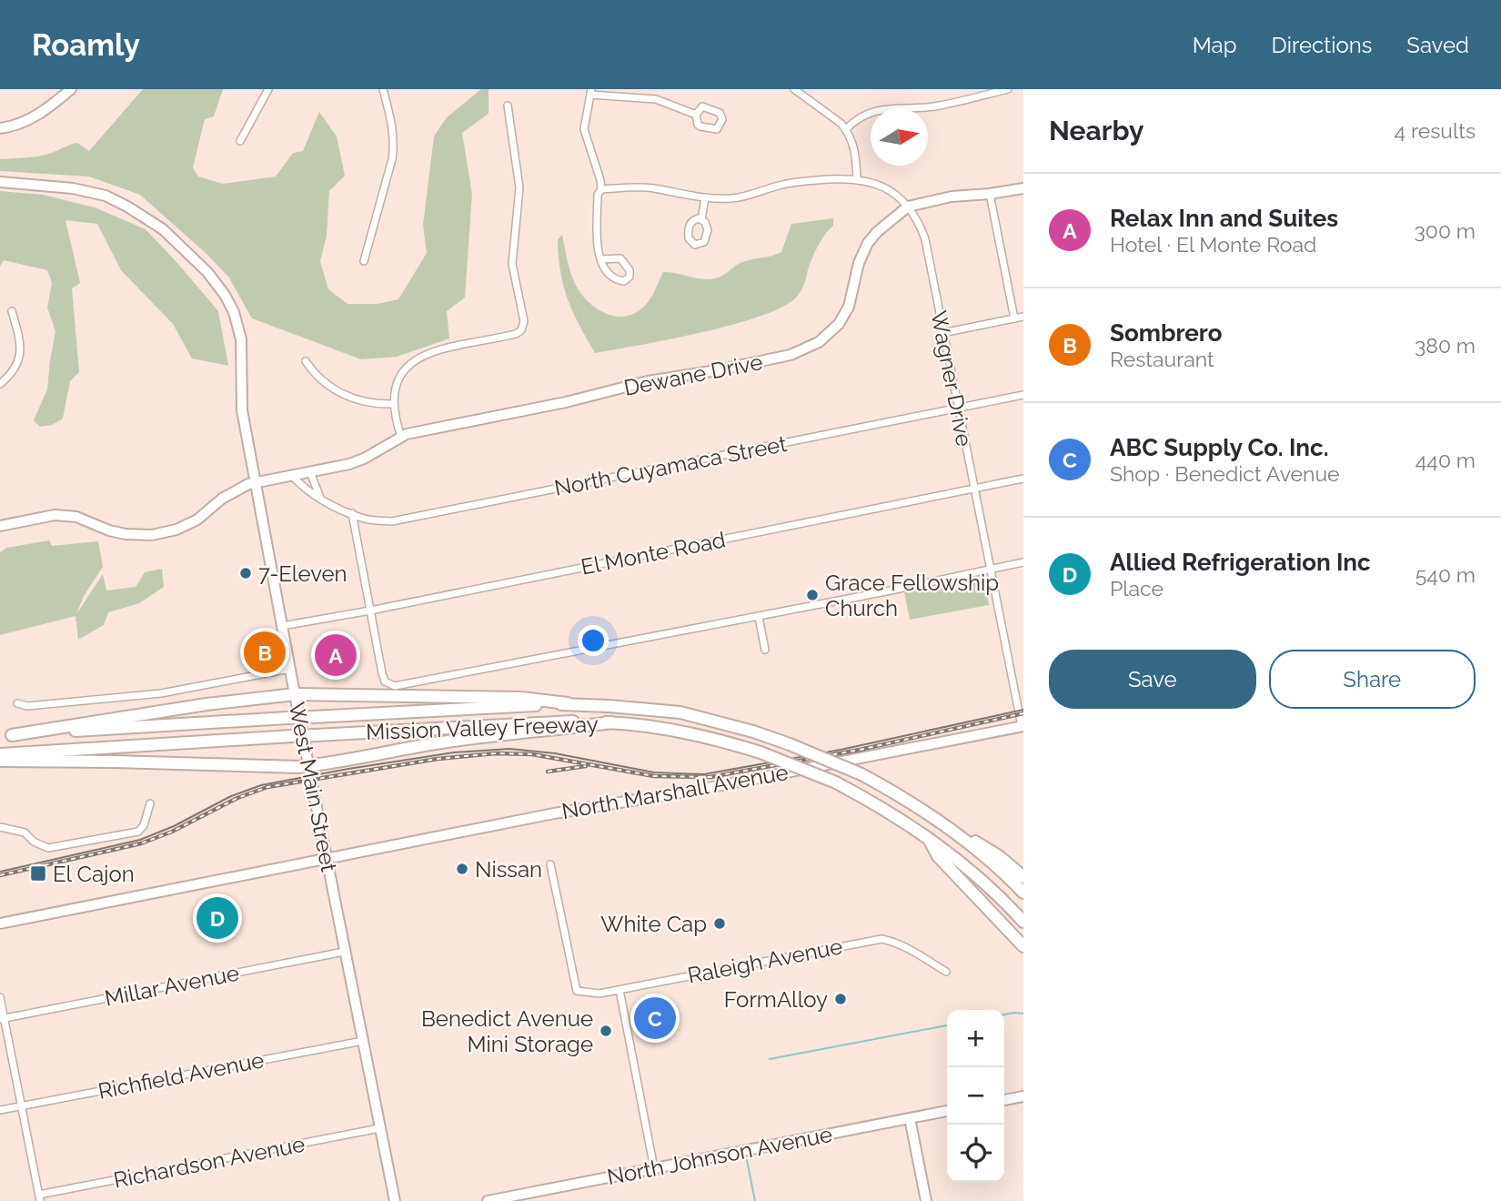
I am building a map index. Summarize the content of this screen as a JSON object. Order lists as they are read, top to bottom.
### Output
{
  "streets": {
    "highway": ["Mission Valley Freeway"],
    "main road": [
      "Dewane Drive",
      "West Main Street",
      "North Marshall Avenue",
      "North Johnson Avenue"
    ],
    "street": [
      "Wagner Drive",
      "North Cuyamaca Street",
      "El Monte Road",
      "Raleigh Avenue",
      "Millar Avenue",
      "Richfield Avenue",
      "Richardson Avenue"
    ]
  },
  "crossings": [
    ["Dewane Drive", "Wagner Drive"],
    ["Dewane Drive", "North Cuyamaca Street"],
    ["Wagner Drive", "North Cuyamaca Street"],
    ["Wagner Drive", "El Monte Road"],
    ["Wagner Drive", "North Marshall Avenue"],
    ["El Monte Road", "West Main Street"],
    ["West Main Street", "North Marshall Avenue"],
    ["West Main Street", "Millar Avenue"],
    ["West Main Street", "Richfield Avenue"],
    ["West Main Street", "Richardson Avenue"]
  ],
  "places": {
    "other": [
      "7-Eleven",
      "Grace Fellowship Church",
      "Nissan",
      "White Cap",
      "FormAlloy",
      "Benedict Avenue Mini Storage"
    ],
    "transit": ["El Cajon"]
  },
  "north": "right",
  "page": {
    "header": "Roamly",
    "nav": ["Map", "Directions", "Saved"],
    "heading": ["Nearby", "4 results"],
    "list": [
      {
        "mark": "A",
        "name": "Relax Inn and Suites",
        "note": "Hotel · El Monte Road",
        "value": "300 m"
      },
      {
        "mark": "B",
        "name": "Sombrero",
        "note": "Restaurant",
        "value": "380 m"
      },
      {
        "mark": "C",
        "name": "ABC Supply Co. Inc.",
        "note": "Shop · Benedict Avenue",
        "value": "440 m"
      },
      {
        "mark": "D",
        "name": "Allied Refrigeration Inc",
        "note": "Place",
        "value": "540 m"
      }
    ],
    "pins": [
      "B",
      "A",
      "D",
      "C"
    ],
    "buttons": ["Save", "Share"],
    "map_buttons": ["+", "−"]
  }
}
